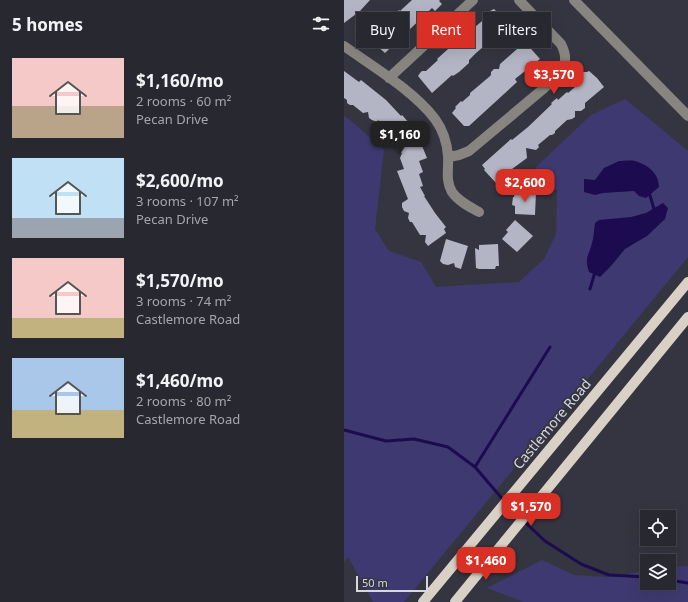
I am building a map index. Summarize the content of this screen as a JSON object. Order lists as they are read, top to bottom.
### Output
{
  "streets": {
    "main road": ["Castlemore Road"]
  },
  "scale_bar": "50 m",
  "page": {
    "heading": "5 homes",
    "chip": ["Buy", "Rent", "Filters"],
    "list": [
      {
        "name": "$1,160/mo",
        "note": "2 rooms · 60 m² · Pecan Drive"
      },
      {
        "name": "$2,600/mo",
        "note": "3 rooms · 107 m² · Pecan Drive"
      },
      {
        "name": "$1,570/mo",
        "note": "3 rooms · 74 m² · Castlemore Road"
      },
      {
        "name": "$1,460/mo",
        "note": "2 rooms · 80 m² · Castlemore Road"
      }
    ],
    "price": [
      "$3,570",
      "$1,160",
      "$2,600",
      "$1,570",
      "$1,460"
    ],
    "scale": "50 m"
  }
}
